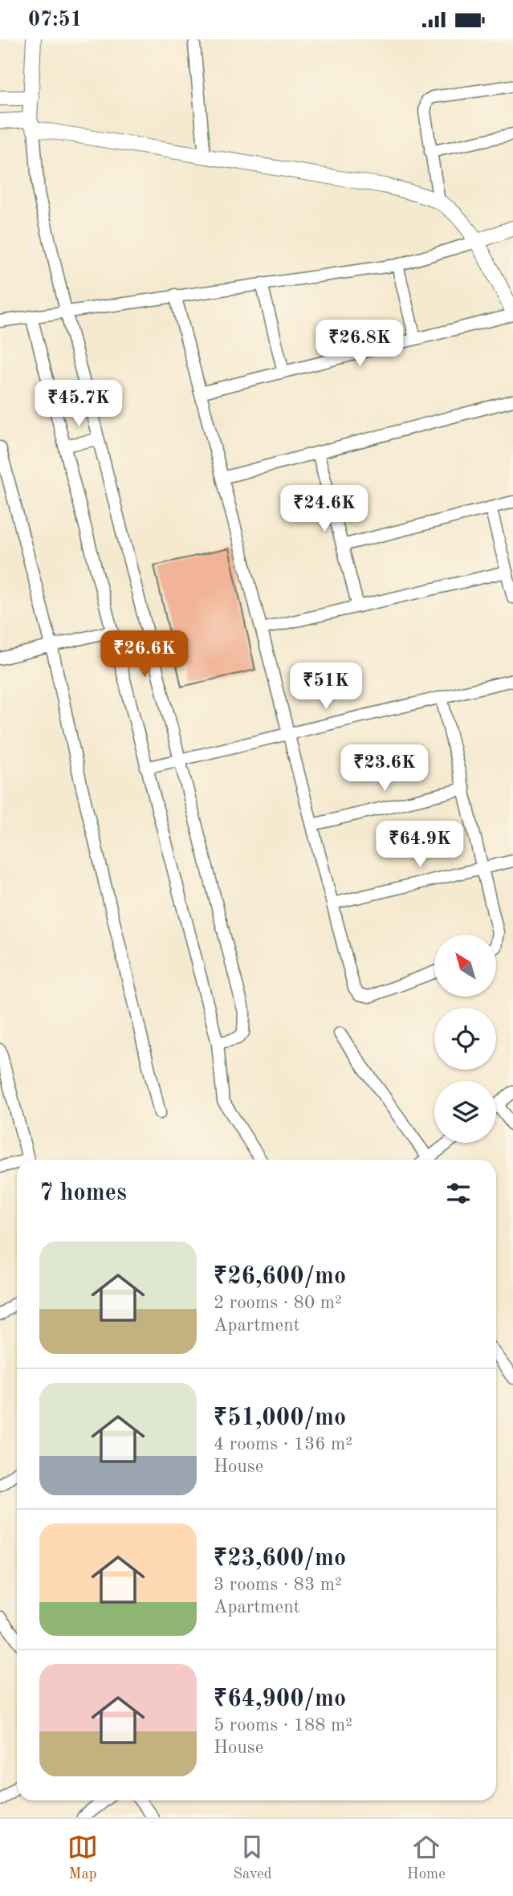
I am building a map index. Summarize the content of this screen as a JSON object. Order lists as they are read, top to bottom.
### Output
{
  "north": "top left",
  "page": {
    "status": "07:51",
    "price": [
      "₹26.8K",
      "₹45.7K",
      "₹24.6K",
      "₹26.6K",
      "₹51K",
      "₹23.6K",
      "₹64.9K"
    ],
    "heading": "7 homes",
    "list": [
      {
        "name": "₹26,600/mo",
        "note": "2 rooms · 80 m² · Apartment"
      },
      {
        "name": "₹51,000/mo",
        "note": "4 rooms · 136 m² · House"
      },
      {
        "name": "₹23,600/mo",
        "note": "3 rooms · 83 m² · Apartment"
      },
      {
        "name": "₹64,900/mo",
        "note": "5 rooms · 188 m² · House"
      }
    ],
    "tabs": ["Map", "Saved", "Home"]
  }
}
